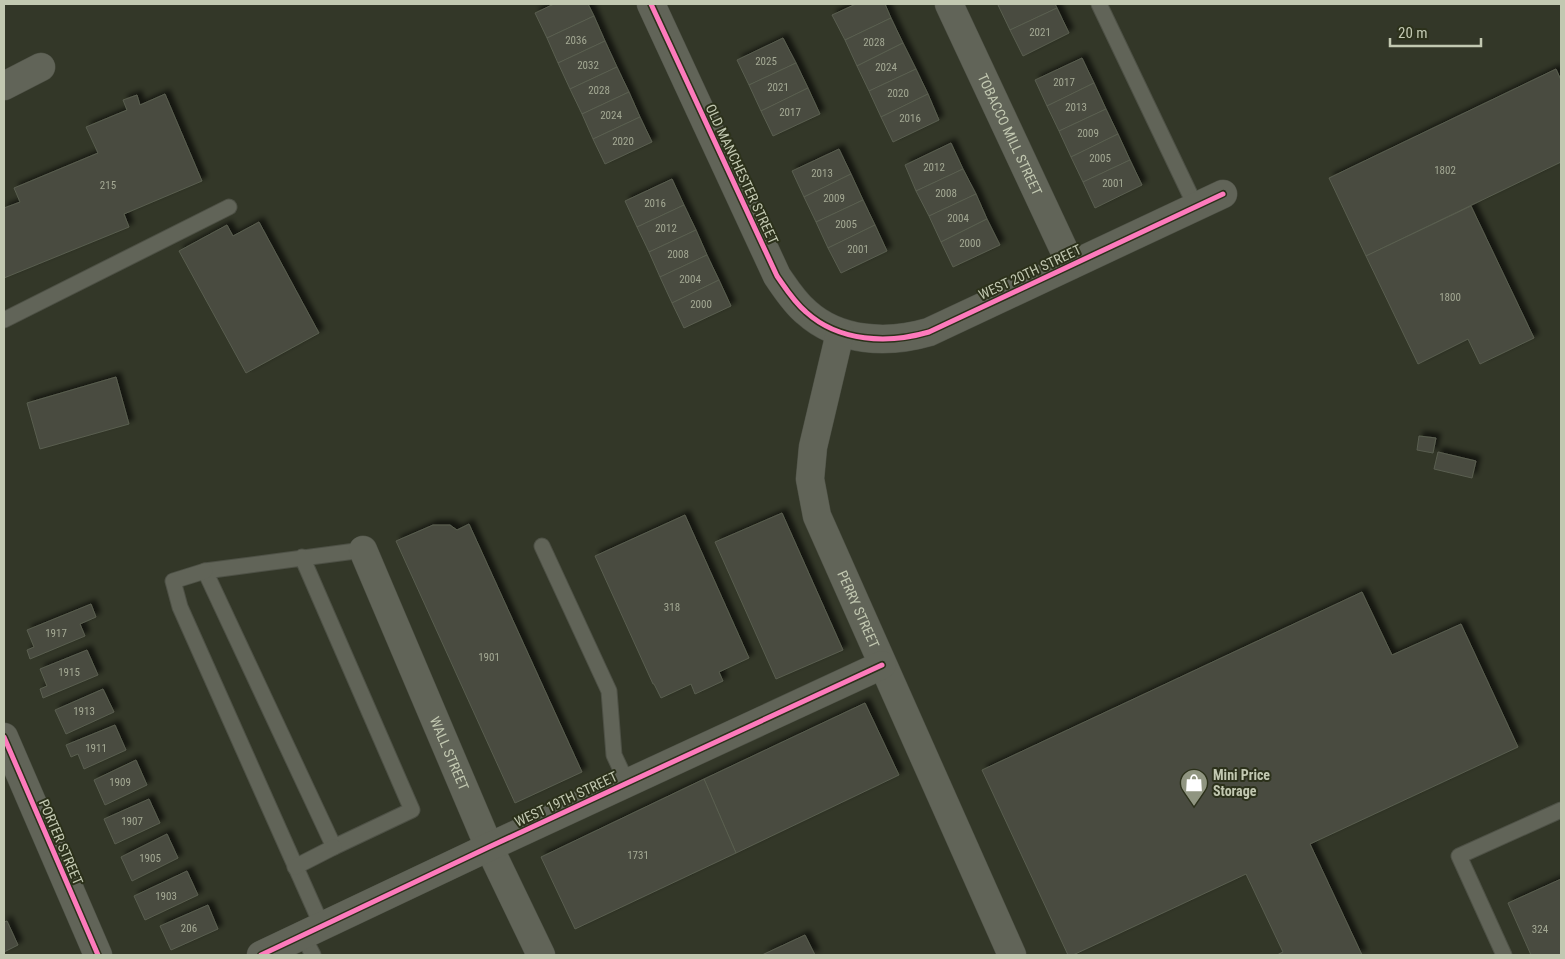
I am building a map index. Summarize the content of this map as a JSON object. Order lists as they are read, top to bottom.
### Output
{
  "streets": {
    "street": [
      "TOBACCO MILL STREET",
      "OLD MANCHESTER STREET",
      "WEST 20TH STREET",
      "PERRY STREET",
      "WALL STREET",
      "WEST 19TH STREET",
      "PORTER STREET"
    ]
  },
  "crossings": [
    ["TOBACCO MILL STREET", "WEST 20TH STREET"],
    ["OLD MANCHESTER STREET", "WEST 20TH STREET"],
    ["OLD MANCHESTER STREET", "PERRY STREET"],
    ["WEST 20TH STREET", "PERRY STREET"],
    ["PERRY STREET", "WEST 19TH STREET"],
    ["WALL STREET", "WEST 19TH STREET"]
  ],
  "places": {
    "shop": ["Mini Price Storage"]
  },
  "house_numbers": [
    "2021",
    "2036",
    "2028",
    "2025",
    "2032",
    "2024",
    "2017",
    "2021",
    "2028",
    "2020",
    "2013",
    "2017",
    "2024",
    "2016",
    "2009",
    "2020",
    "2005",
    "2012",
    "1802",
    "2013",
    "2001",
    "215",
    "2008",
    "2009",
    "2016",
    "2004",
    "2005",
    "2012",
    "2000",
    "2001",
    "2008",
    "2004",
    "1800",
    "2000",
    "318",
    "1917",
    "1901",
    "1915",
    "1913",
    "1911",
    "1909",
    "1907",
    "1731",
    "1905",
    "1903",
    "206",
    "324"
  ],
  "scale_bar": "20 m"
}
